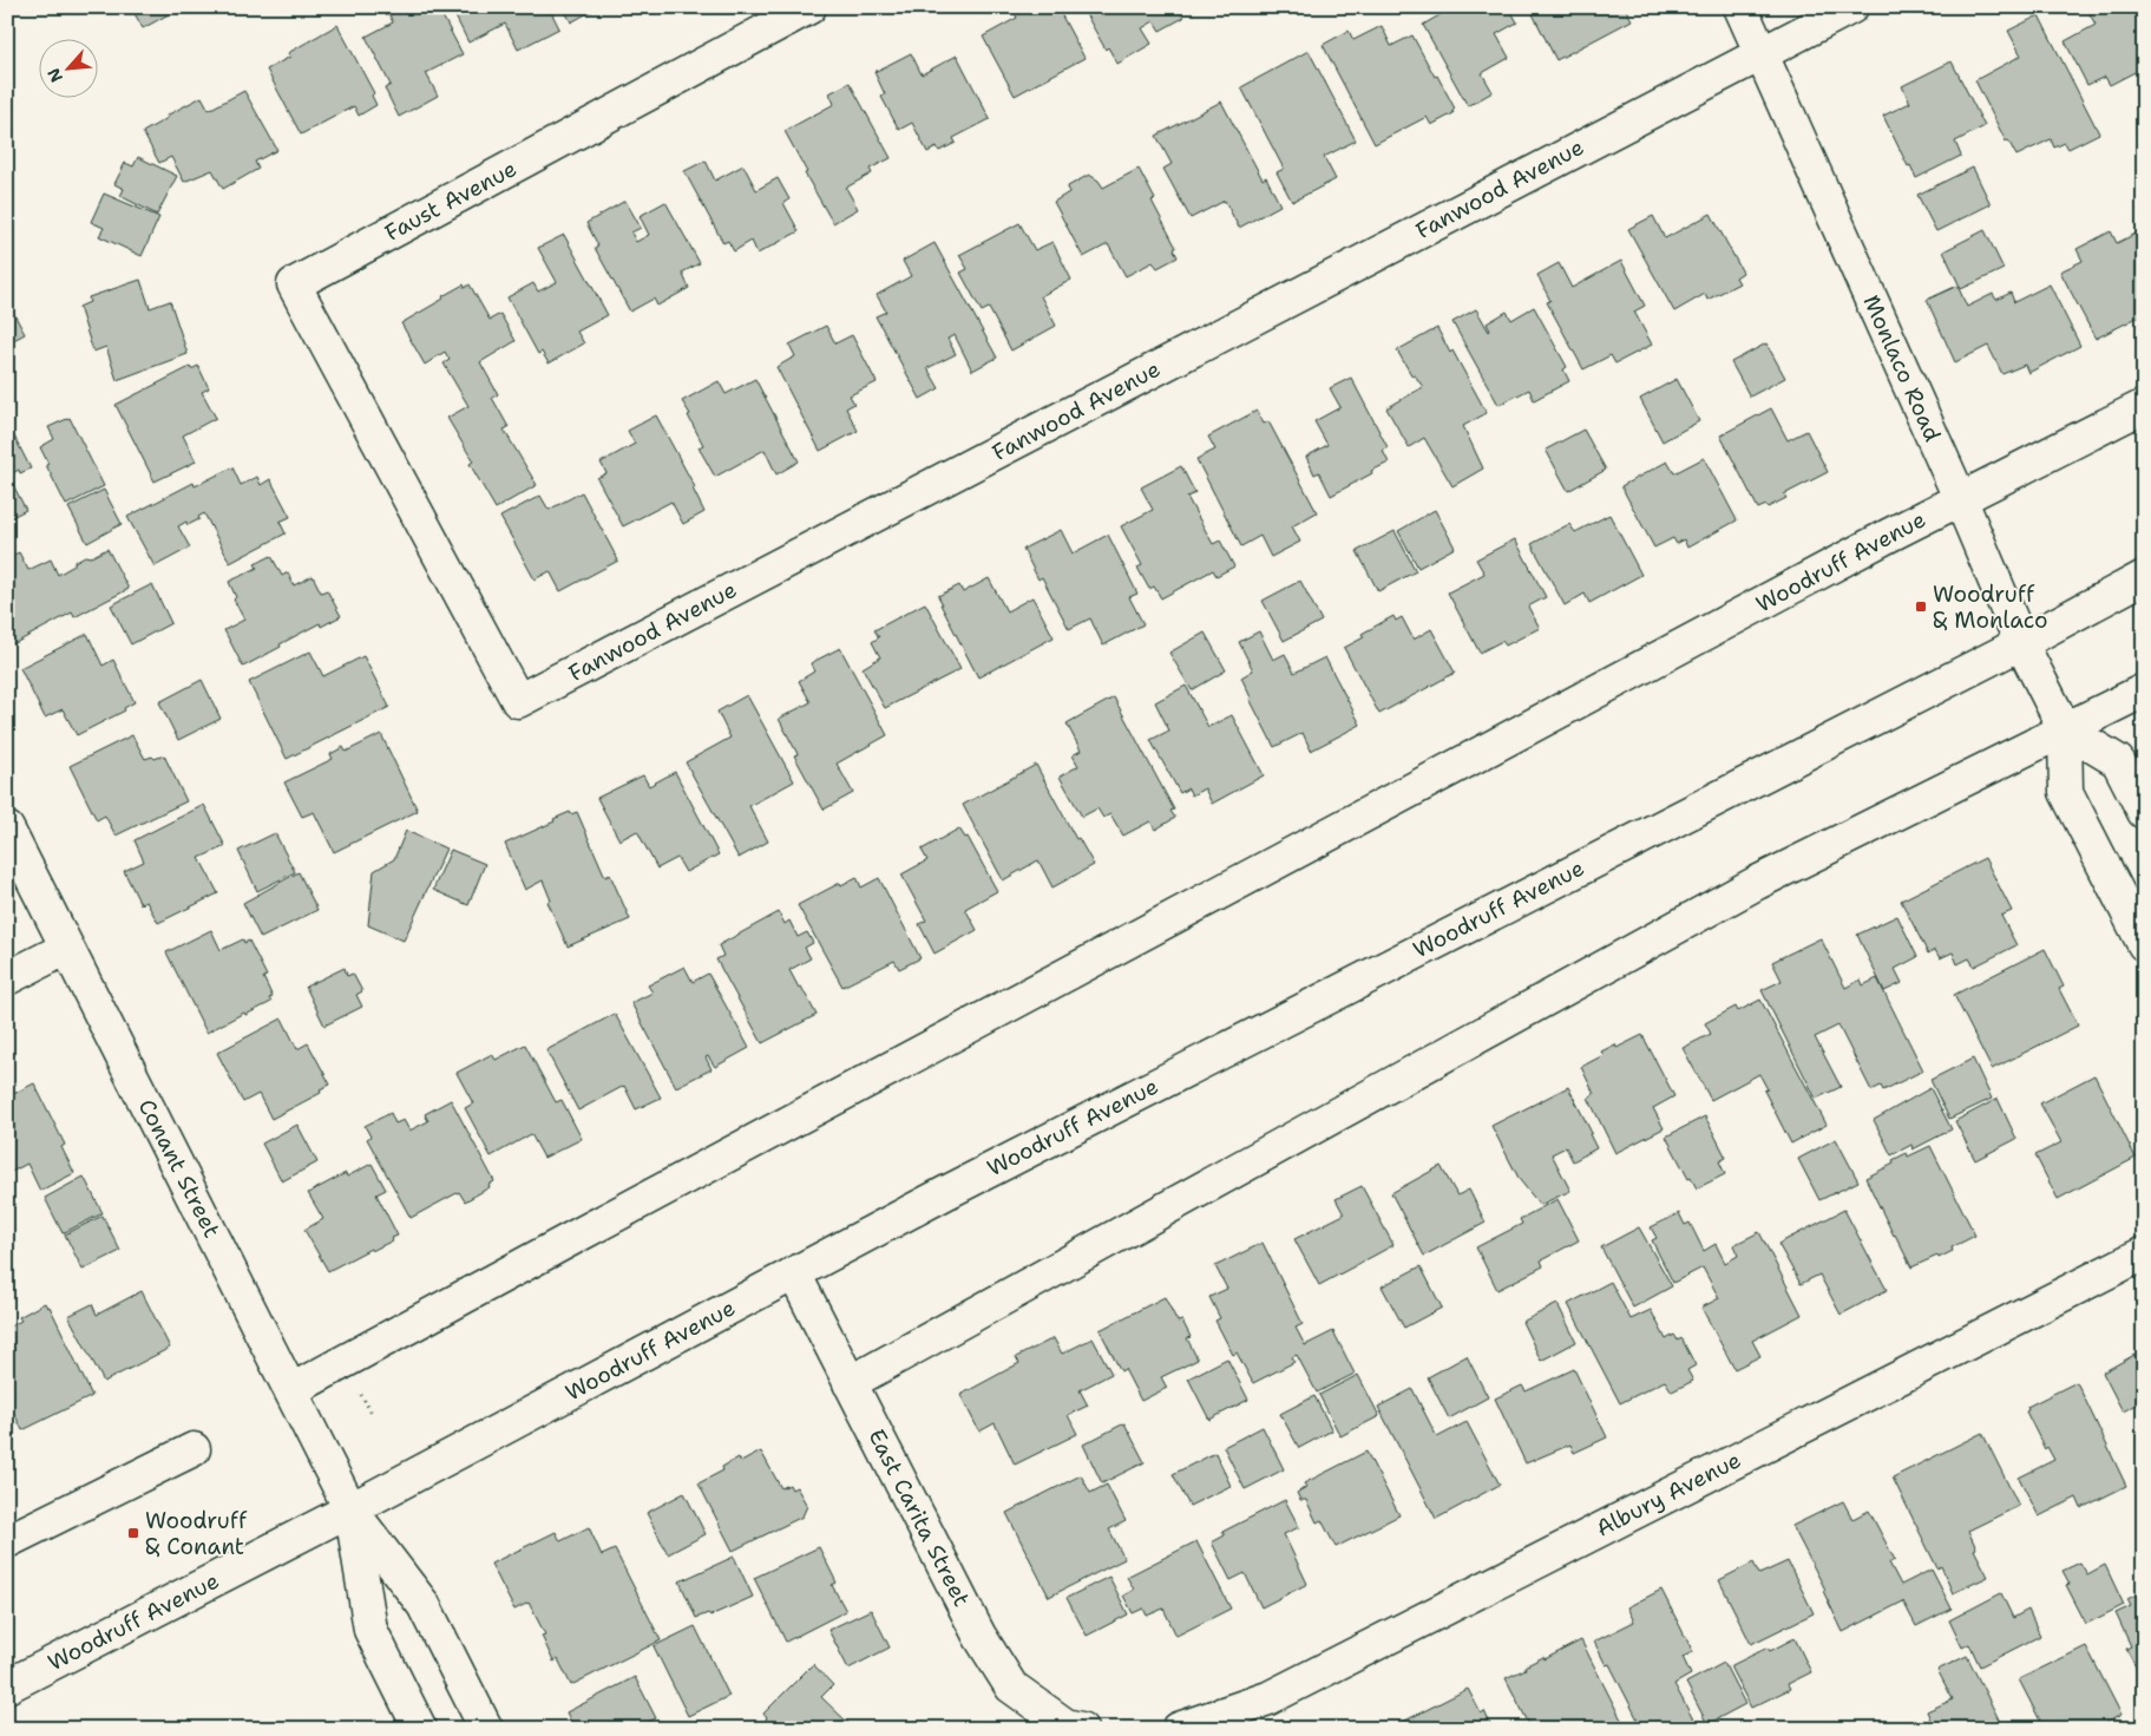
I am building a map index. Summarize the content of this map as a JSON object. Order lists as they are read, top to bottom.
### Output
{
  "streets": {
    "street": [
      "Fanwood Avenue",
      "Faust Avenue",
      "Monlaco Road",
      "Woodruff Avenue",
      "Conant Street",
      "Albury Avenue",
      "East Carita Street"
    ]
  },
  "crossings": [
    ["Fanwood Avenue", "Faust Avenue"],
    ["Fanwood Avenue", "Monlaco Road"],
    ["Monlaco Road", "Woodruff Avenue"],
    ["Woodruff Avenue", "Conant Street"],
    ["Woodruff Avenue", "East Carita Street"]
  ],
  "places": {
    "transit": ["Woodruff & Monlaco", "Woodruff & Conant"]
  },
  "north": "bottom left"
}
